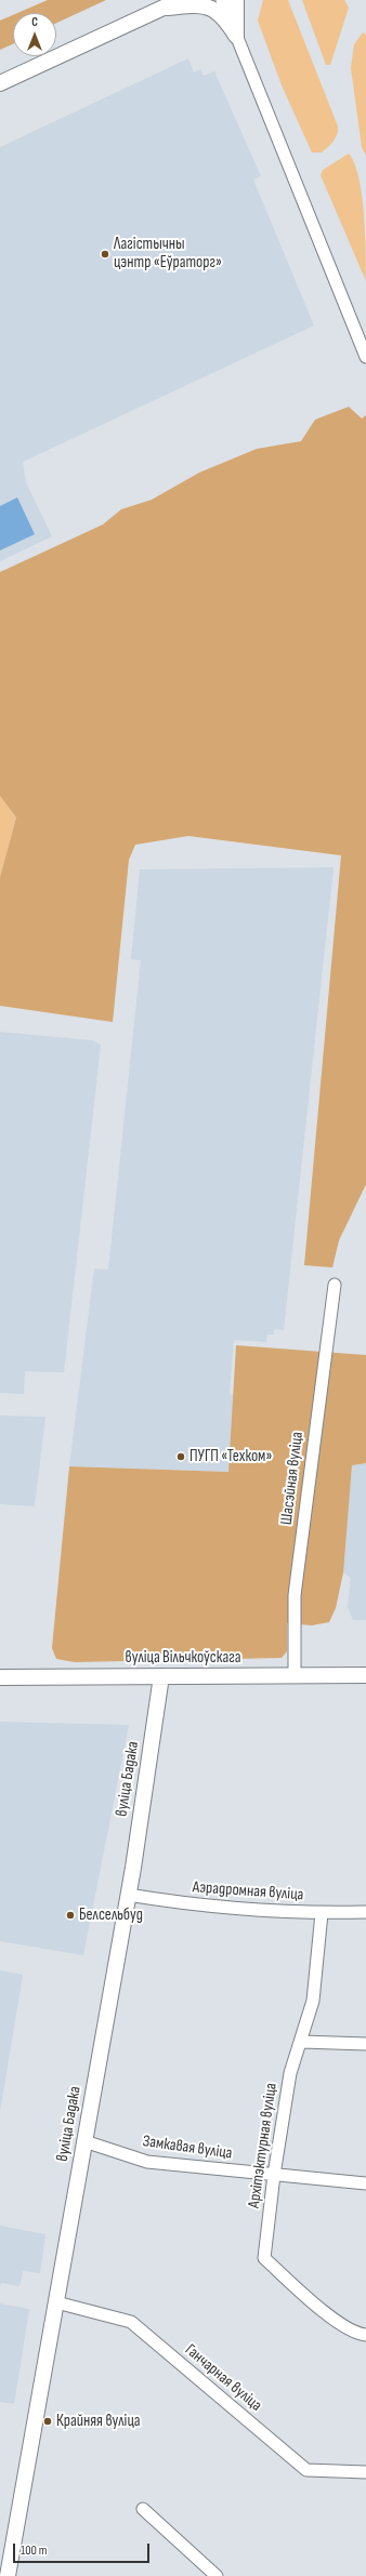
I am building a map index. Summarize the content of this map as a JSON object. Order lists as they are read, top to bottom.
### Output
{
  "streets": {
    "main road": ["вуліца Вільчкоўскага", "вуліца Бадака"],
    "street": [
      "Шасэйная вуліца",
      "Аэрадромная вуліца",
      "Архітэктурная вуліца",
      "Замкавая вуліца",
      "Ганчарная вуліца"
    ]
  },
  "crossings": [
    ["Шасэйная вуліца", "вуліца Вільчкоўскага"],
    ["вуліца Вільчкоўскага", "вуліца Бадака"],
    ["вуліца Бадака", "Аэрадромная вуліца"],
    ["вуліца Бадака", "Замкавая вуліца"],
    ["вуліца Бадака", "Ганчарная вуліца"],
    ["Аэрадромная вуліца", "Архітэктурная вуліца"],
    ["Архітэктурная вуліца", "Замкавая вуліца"]
  ],
  "places": [
    "Лагістычны цэнтр «Еўраторг»",
    "ПУГП «Техком»",
    "Белсельбуд",
    "Крайняя вуліца"
  ],
  "scale_bar": "100 m",
  "north": "top"
}
